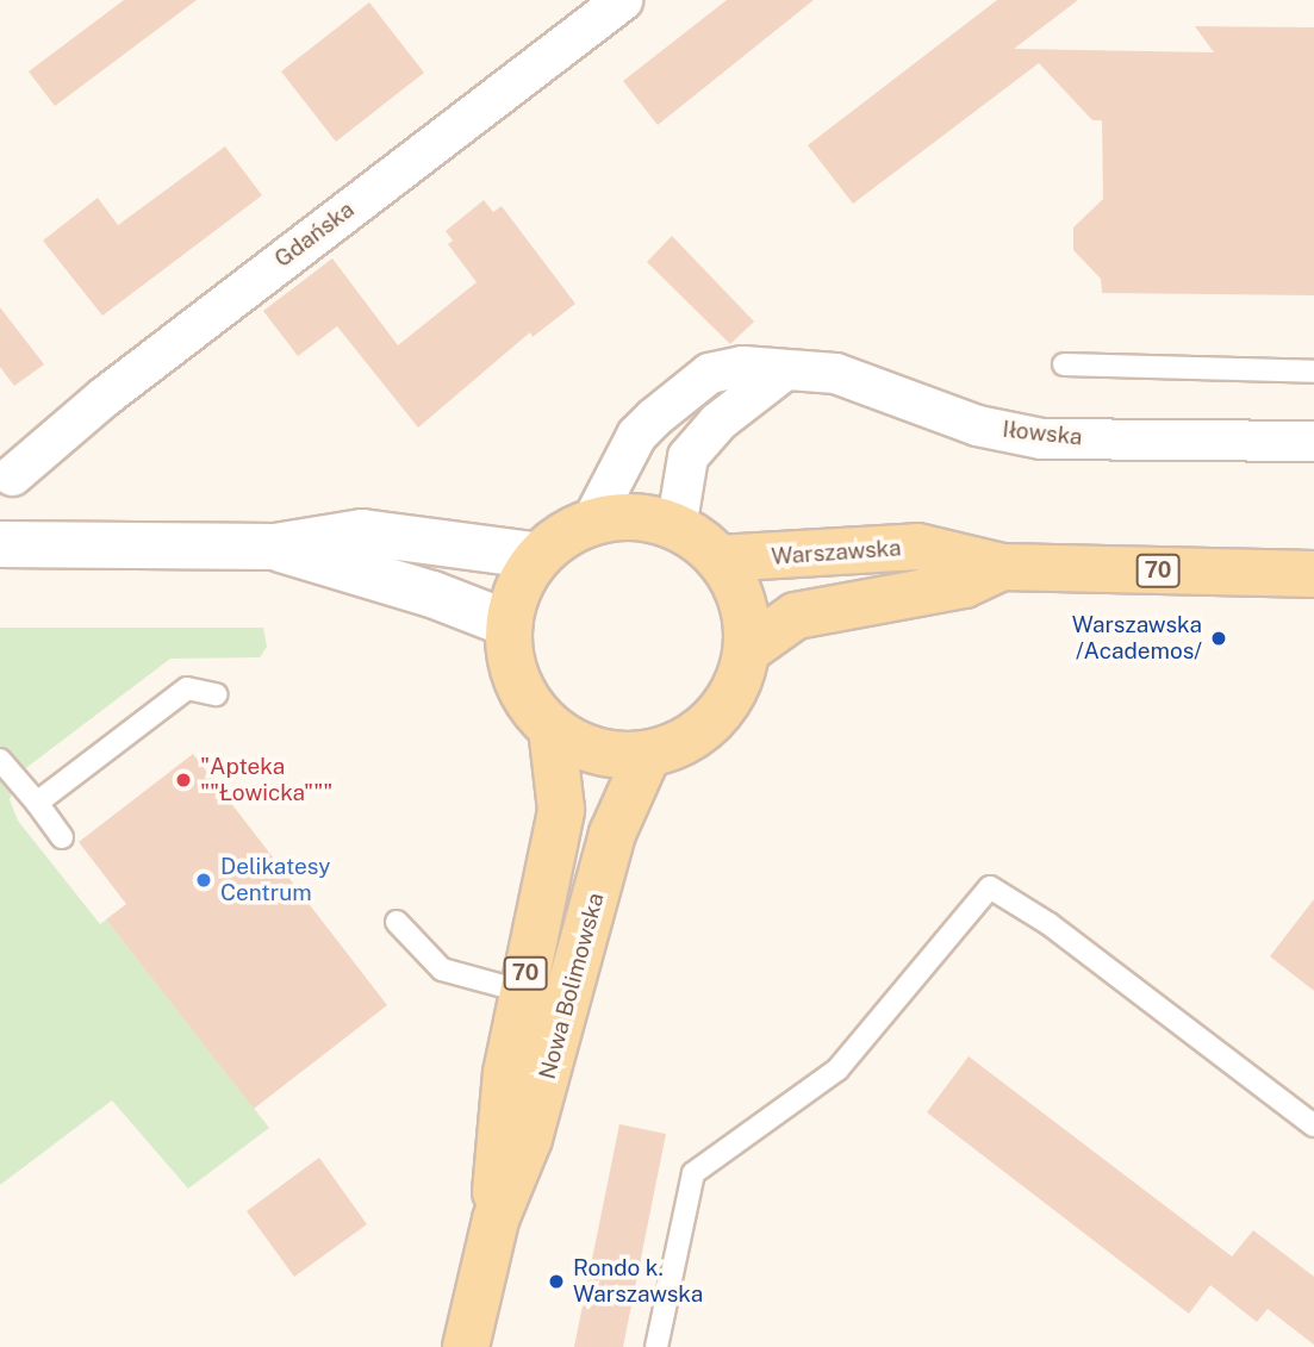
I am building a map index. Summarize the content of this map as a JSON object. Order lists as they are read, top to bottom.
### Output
{
  "streets": {
    "main road": ["Warszawska", "70", "Nowa Bolimowska"],
    "street": ["Gdańska", "Iłowska"]
  },
  "crossings": [
    ["Iłowska", "Warszawska"],
    ["Iłowska", "70"],
    ["Iłowska", "Nowa Bolimowska"],
    ["Warszawska", "70"],
    ["Warszawska", "Nowa Bolimowska"],
    ["70", "Nowa Bolimowska"]
  ],
  "places": [
    "Warszawska /Academos/",
    "\"Apteka \"\"Łowicka\"\"\"",
    "Delikatesy Centrum",
    "Rondo k. Warszawska"
  ]
}
